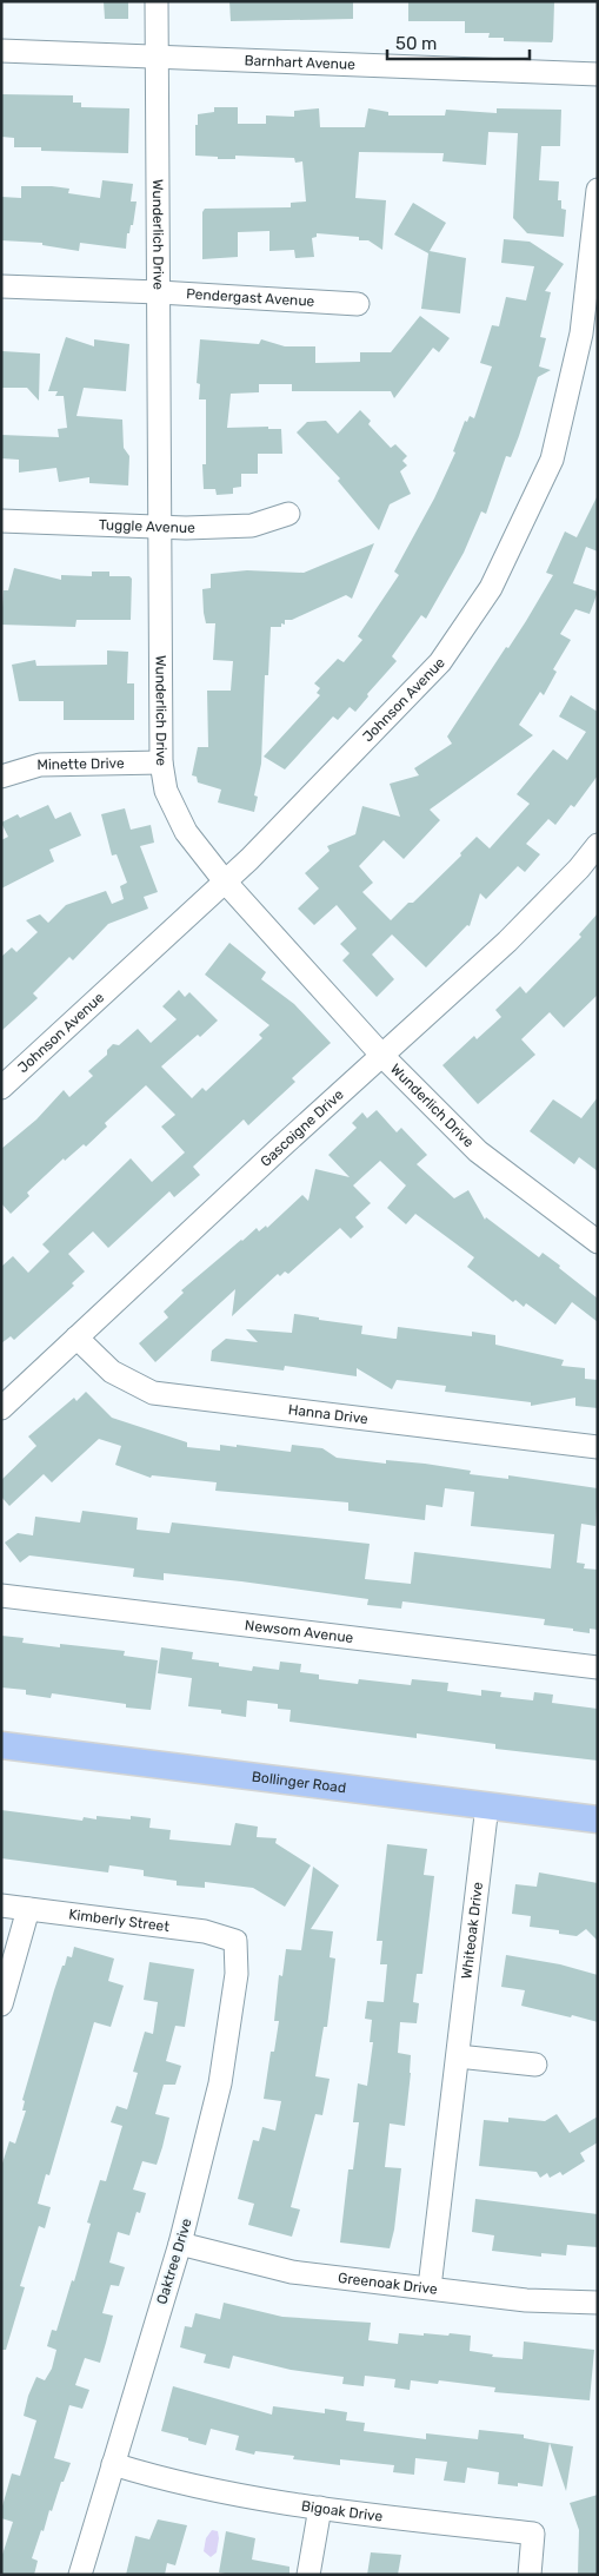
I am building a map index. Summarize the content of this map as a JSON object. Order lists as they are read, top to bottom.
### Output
{
  "streets": {
    "main road": ["Bollinger Road"],
    "street": [
      "Barnhart Avenue",
      "Wunderlich Drive",
      "Pendergast Avenue",
      "Tuggle Avenue",
      "Johnson Avenue",
      "Minette Drive",
      "Gascoigne Drive",
      "Hanna Drive",
      "Newsom Avenue",
      "Kimberly Street",
      "Whiteoak Drive",
      "Oaktree Drive",
      "Greenoak Drive",
      "Bigoak Drive"
    ]
  },
  "crossings": [
    ["Barnhart Avenue", "Wunderlich Drive"],
    ["Wunderlich Drive", "Pendergast Avenue"],
    ["Wunderlich Drive", "Tuggle Avenue"],
    ["Wunderlich Drive", "Johnson Avenue"],
    ["Wunderlich Drive", "Minette Drive"],
    ["Wunderlich Drive", "Gascoigne Drive"],
    ["Gascoigne Drive", "Hanna Drive"],
    ["Bollinger Road", "Whiteoak Drive"],
    ["Kimberly Street", "Oaktree Drive"],
    ["Whiteoak Drive", "Greenoak Drive"],
    ["Oaktree Drive", "Greenoak Drive"],
    ["Oaktree Drive", "Bigoak Drive"]
  ],
  "scale_bar": "50 m"
}
